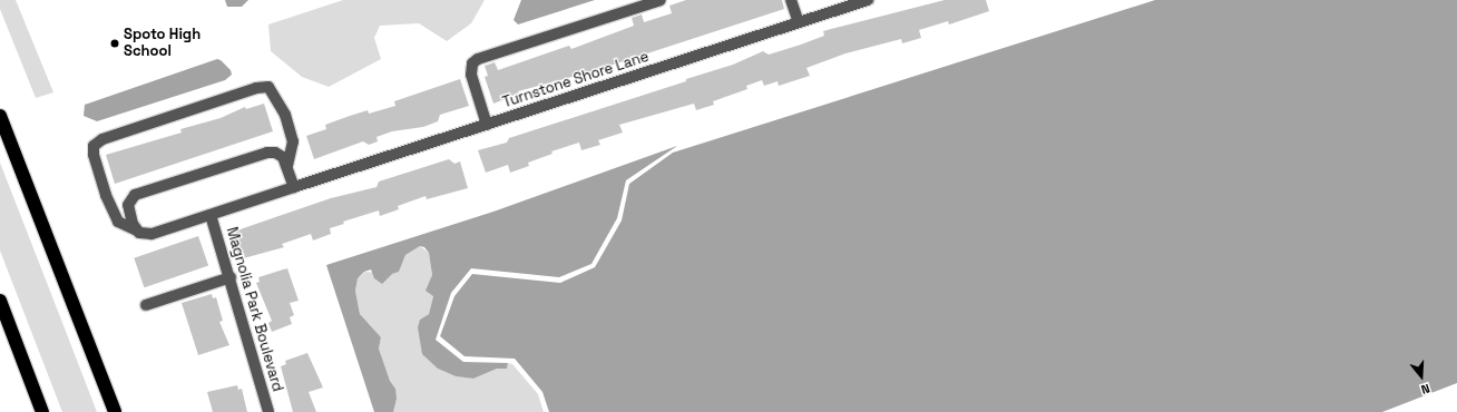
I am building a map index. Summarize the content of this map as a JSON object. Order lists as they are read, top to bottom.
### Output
{
  "streets": {
    "street": ["Turnstone Shore Lane", "Magnolia Park Boulevard"]
  },
  "crossings": [
    ["Turnstone Shore Lane", "Magnolia Park Boulevard"]
  ],
  "places": ["Spoto High School"],
  "north": "bottom"
}
